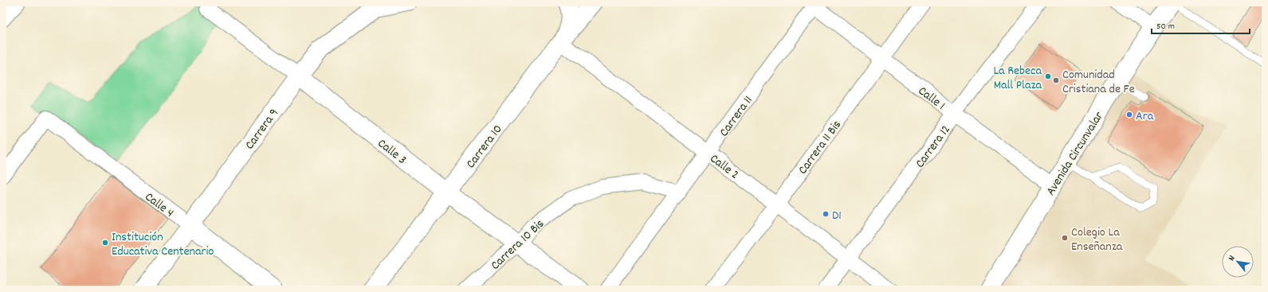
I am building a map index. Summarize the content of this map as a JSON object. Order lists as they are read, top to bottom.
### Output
{
  "streets": {
    "main road": [
      "Carrera 9",
      "Carrera 10",
      "Calle 3",
      "Avenida Circunvalar",
      "Calle 4"
    ],
    "street": [
      "Calle 1",
      "Carrera 11",
      "Carrera 12",
      "Carrera 11 Bis",
      "Calle 2",
      "Carrera 10 Bis"
    ]
  },
  "crossings": [
    ["Calle 1", "Carrera 11"],
    ["Calle 1", "Carrera 12"],
    ["Calle 1", "Carrera 11 Bis"],
    ["Calle 1", "Avenida Circunvalar"],
    ["Carrera 11", "Calle 2"],
    ["Carrera 11", "Carrera 10 Bis"],
    ["Carrera 9", "Calle 3"],
    ["Carrera 9", "Calle 4"],
    ["Carrera 10", "Calle 3"],
    ["Carrera 10", "Calle 2"],
    ["Carrera 12", "Calle 2"],
    ["Carrera 11 Bis", "Calle 2"],
    ["Calle 3", "Carrera 10 Bis"]
  ],
  "places": [
    "La Rebeca Mall Plaza",
    "Comunidad Cristiana de Fe",
    "Ara",
    "D1",
    "Colegio La Enseñanza",
    "Institución Educativa Centenario"
  ],
  "scale_bar": "50 m",
  "north": "top left"
}
